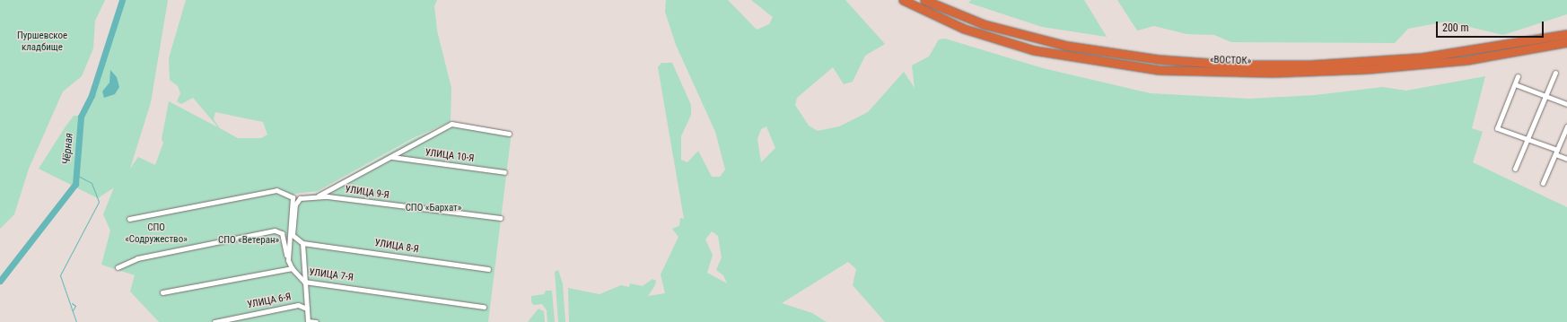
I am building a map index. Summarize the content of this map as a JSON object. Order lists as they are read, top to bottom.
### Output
{
  "streets": {
    "highway": ["«ВОСТОК»"],
    "street": [
      "УЛИЦА 10-Я",
      "УЛИЦА 9-Я",
      "УЛИЦА 8-Я",
      "УЛИЦА 7-Я",
      "УЛИЦА 6-Я"
    ]
  },
  "crossings": [
    ["УЛИЦА 9-Я", "УЛИЦА 8-Я"]
  ],
  "water": ["Чёрная"],
  "parks": [
    "Пуршевское кладбище",
    "СПО «Бархат»",
    "СПО «Содружество»",
    "СПО «Ветеран»"
  ],
  "scale_bar": "200 m"
}
